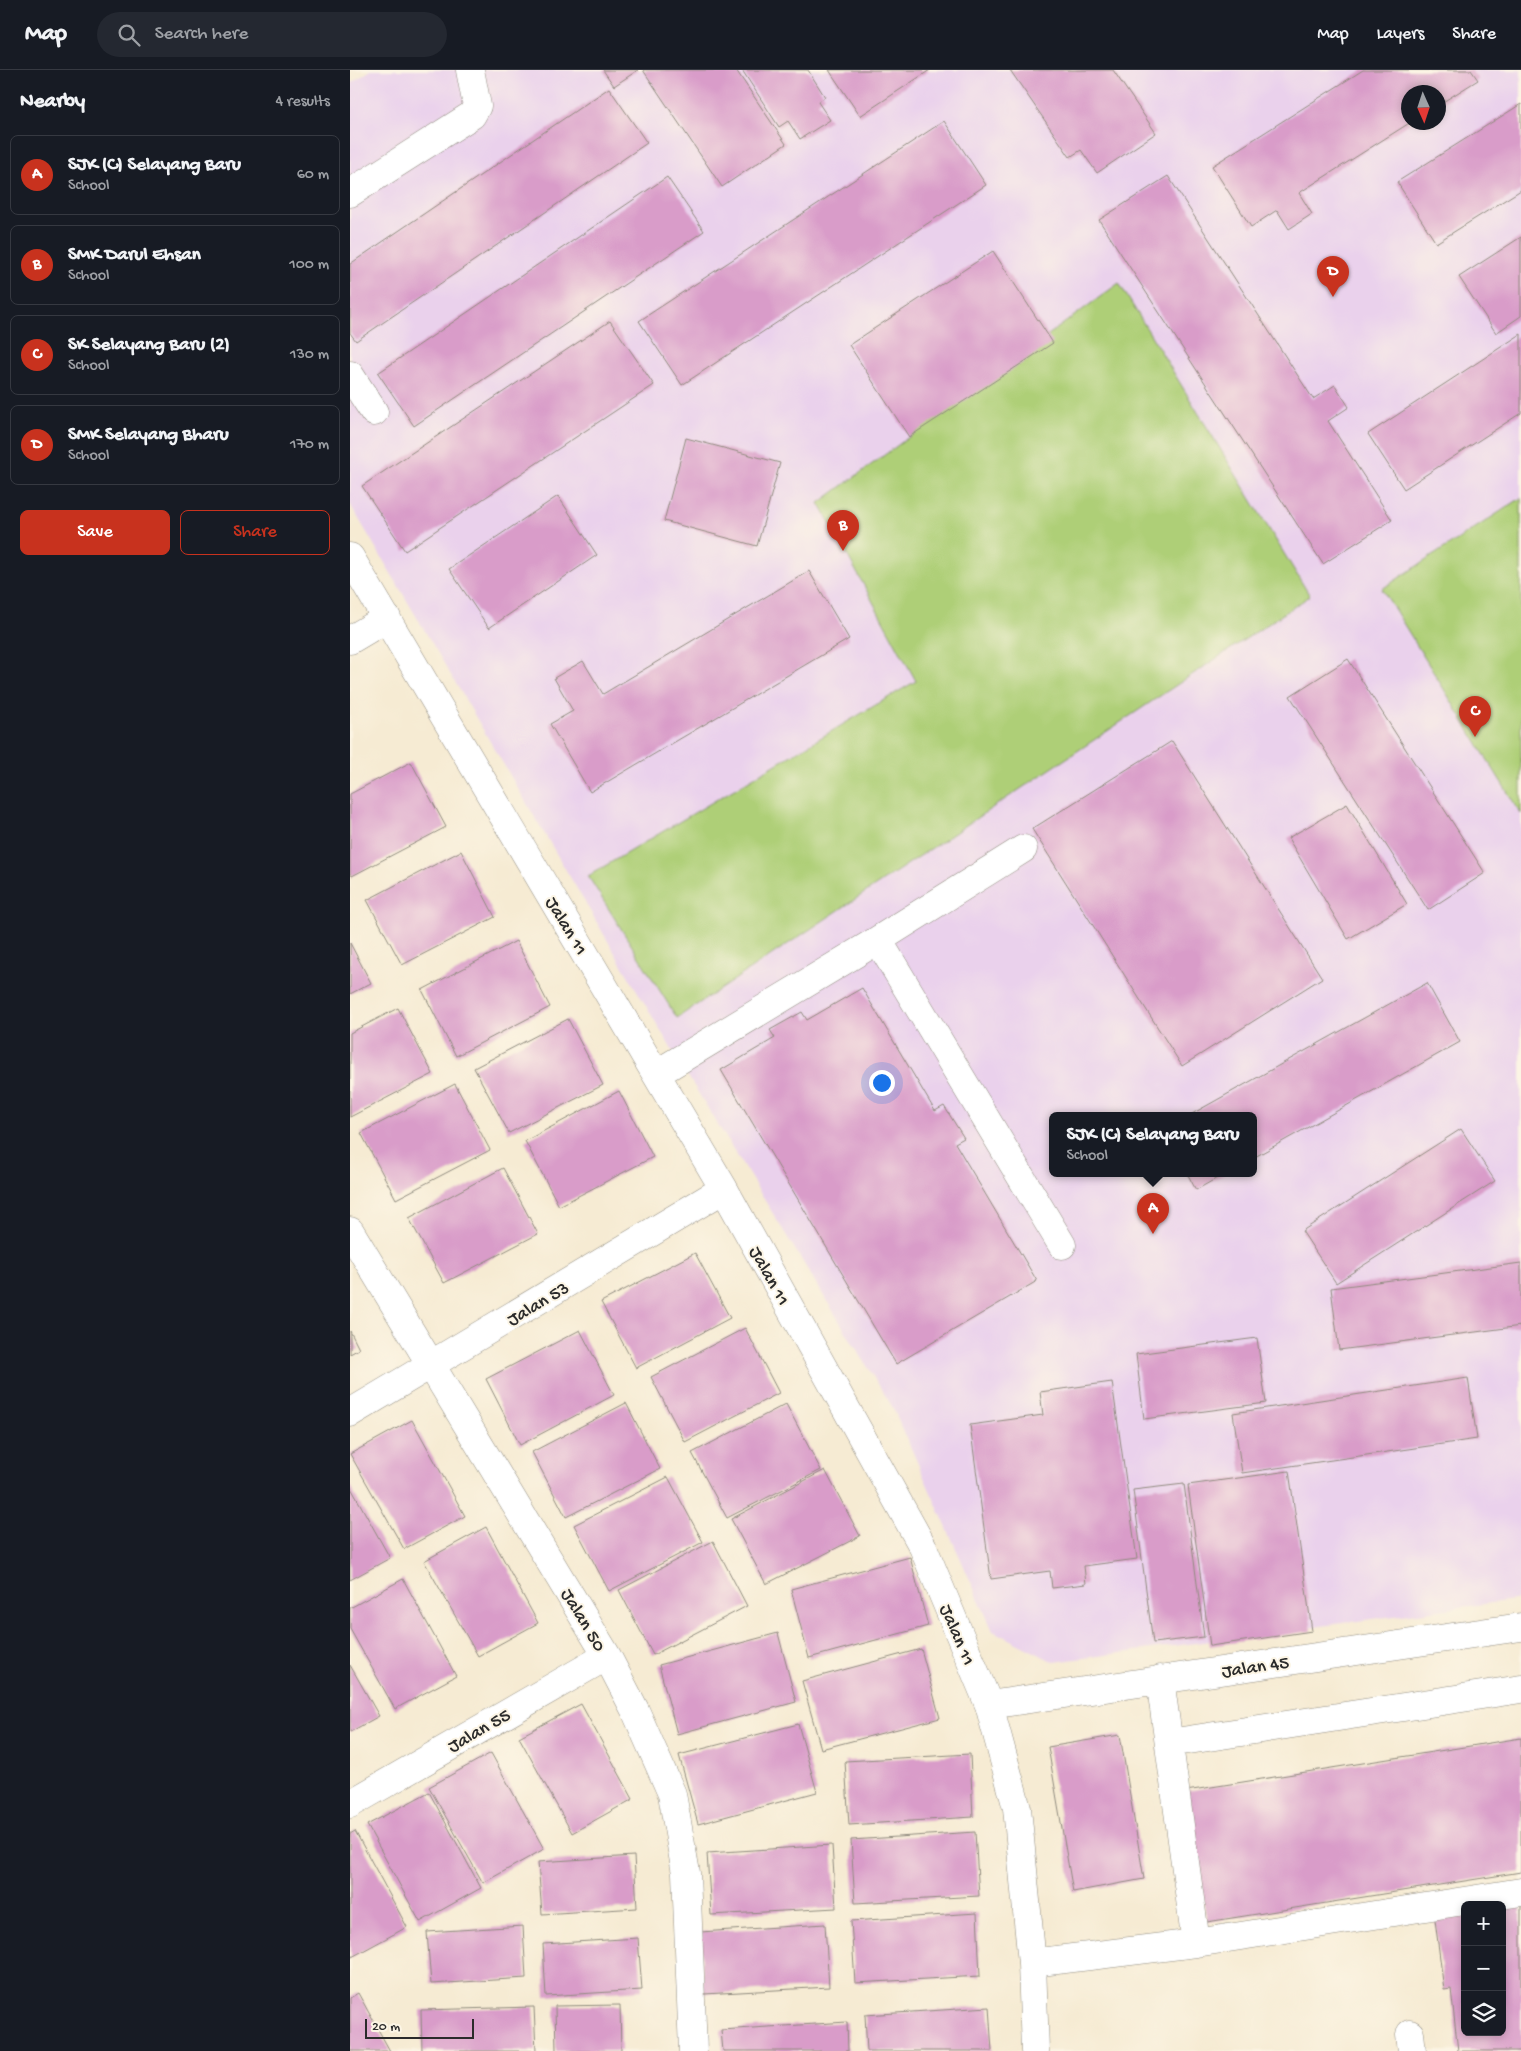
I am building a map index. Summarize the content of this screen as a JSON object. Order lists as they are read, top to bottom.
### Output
{
  "streets": {
    "street": [
      "Jalan 11",
      "Jalan 53",
      "Jalan 50",
      "Jalan 45",
      "Jalan 55"
    ]
  },
  "crossings": [
    ["Jalan 11", "Jalan 53"],
    ["Jalan 11", "Jalan 45"],
    ["Jalan 53", "Jalan 50"],
    ["Jalan 50", "Jalan 55"]
  ],
  "scale_bar": "20 m",
  "north": "bottom",
  "page": {
    "header": "Map",
    "search": "Search here",
    "nav": ["Map", "Layers", "Share"],
    "heading": ["Nearby", "4 results"],
    "list": [
      {
        "mark": "A",
        "name": "SJK (C) Selayang Baru",
        "note": "School",
        "value": "60 m"
      },
      {
        "mark": "B",
        "name": "SMK Darul Ehsan",
        "note": "School",
        "value": "100 m"
      },
      {
        "mark": "C",
        "name": "SK Selayang Baru (2)",
        "note": "School",
        "value": "130 m"
      },
      {
        "mark": "D",
        "name": "SMK Selayang Bharu",
        "note": "School",
        "value": "170 m"
      }
    ],
    "pins": [
      "D",
      "B",
      "C",
      "A"
    ],
    "buttons": ["Save", "Share"],
    "popup": ["SJK (C) Selayang Baru", "School"],
    "map_buttons": ["+", "−"],
    "scale": "20 m"
  }
}
